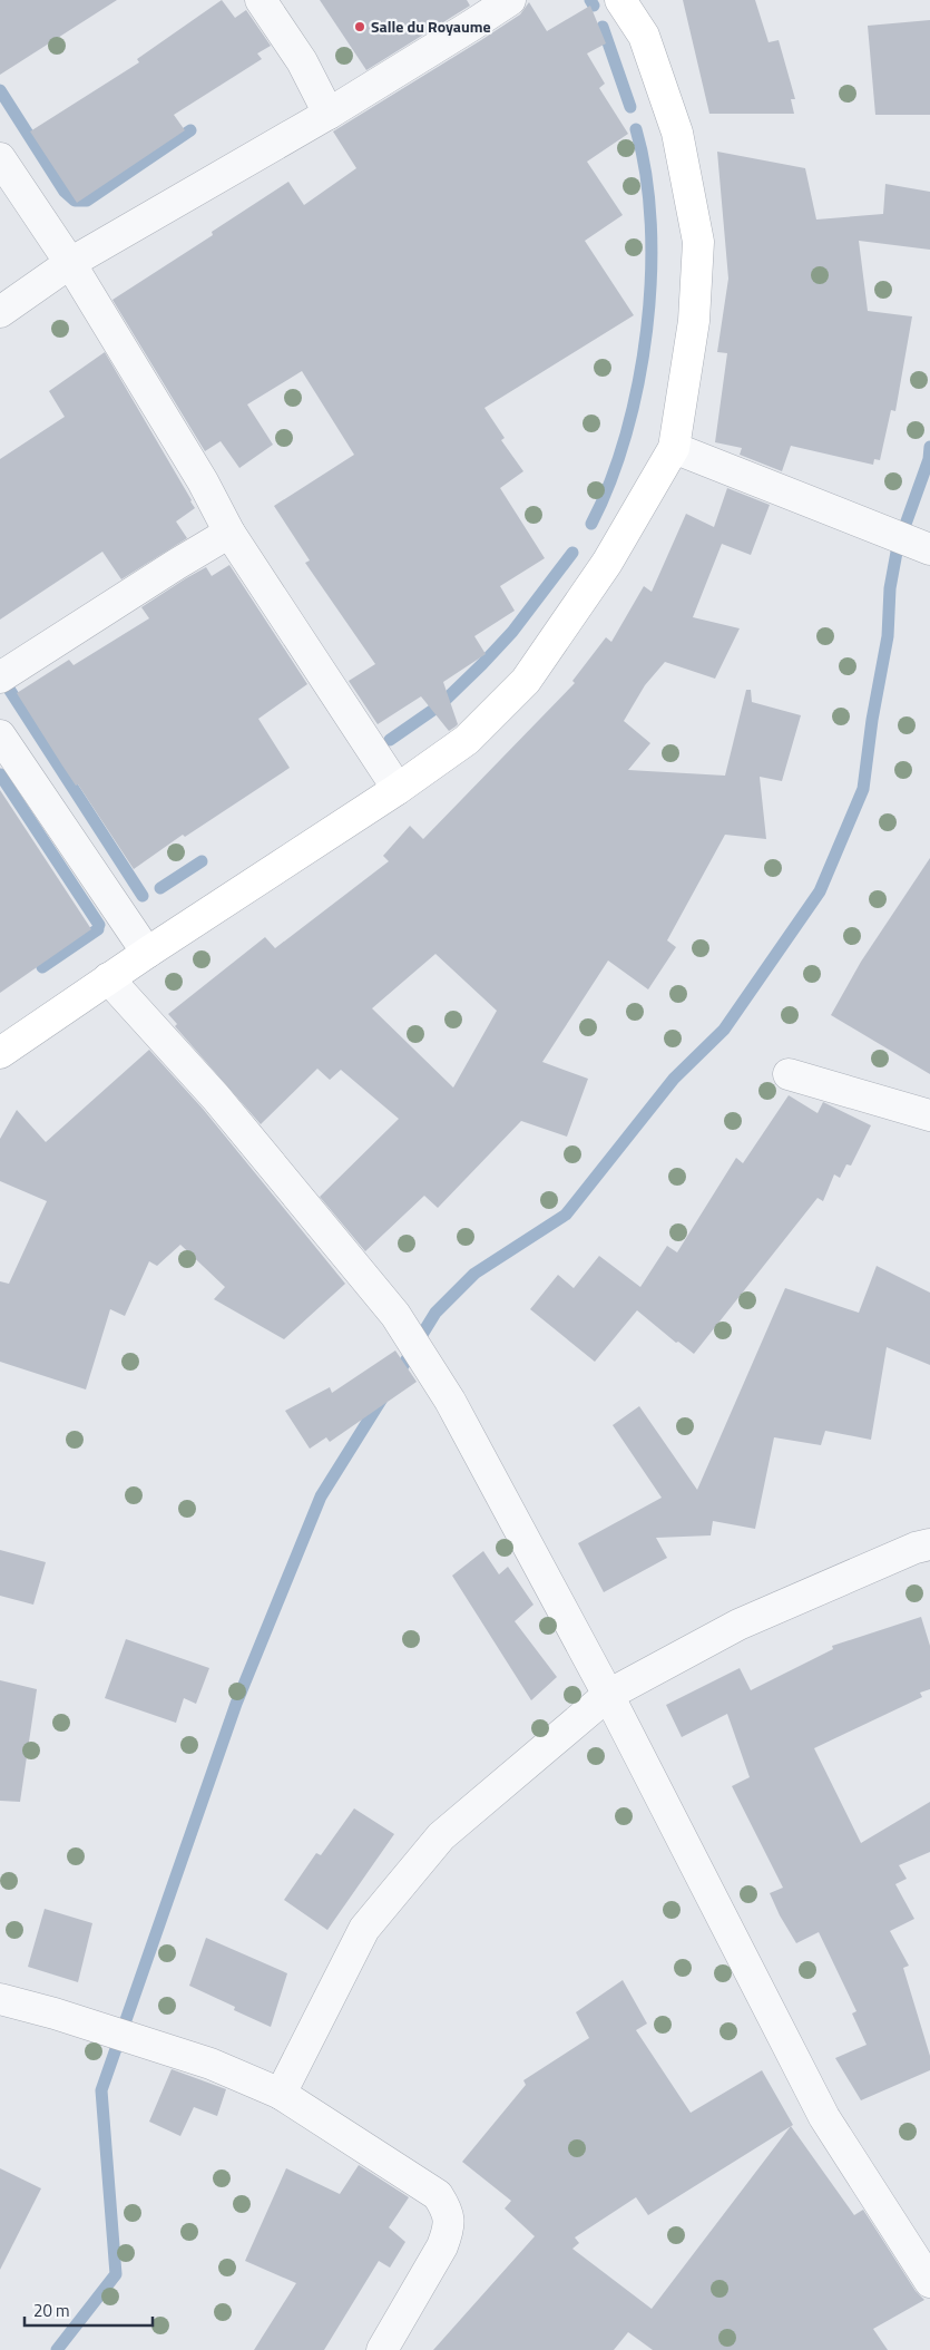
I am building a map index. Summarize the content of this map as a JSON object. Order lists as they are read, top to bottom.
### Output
{
  "places": ["Salle du Royaume"],
  "scale_bar": "20 m"
}
